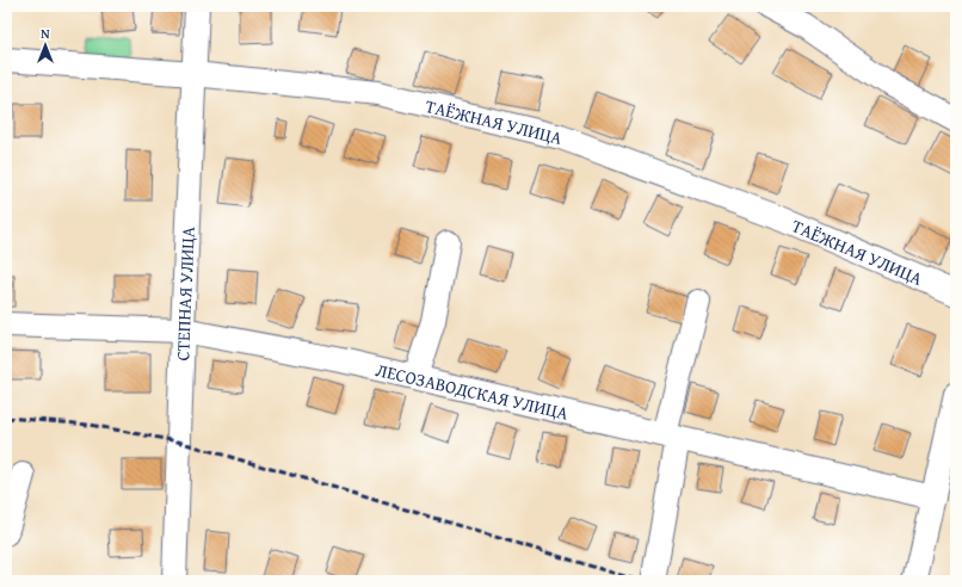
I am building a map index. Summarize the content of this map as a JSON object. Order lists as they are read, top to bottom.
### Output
{
  "streets": {
    "street": ["ТАЁЖНАЯ УЛИЦА", "СТЕПНАЯ УЛИЦА", "ЛЕСОЗАВОДСКАЯ УЛИЦА"]
  },
  "crossings": [
    ["ТАЁЖНАЯ УЛИЦА", "СТЕПНАЯ УЛИЦА"],
    ["СТЕПНАЯ УЛИЦА", "ЛЕСОЗАВОДСКАЯ УЛИЦА"]
  ],
  "north": "top"
}
